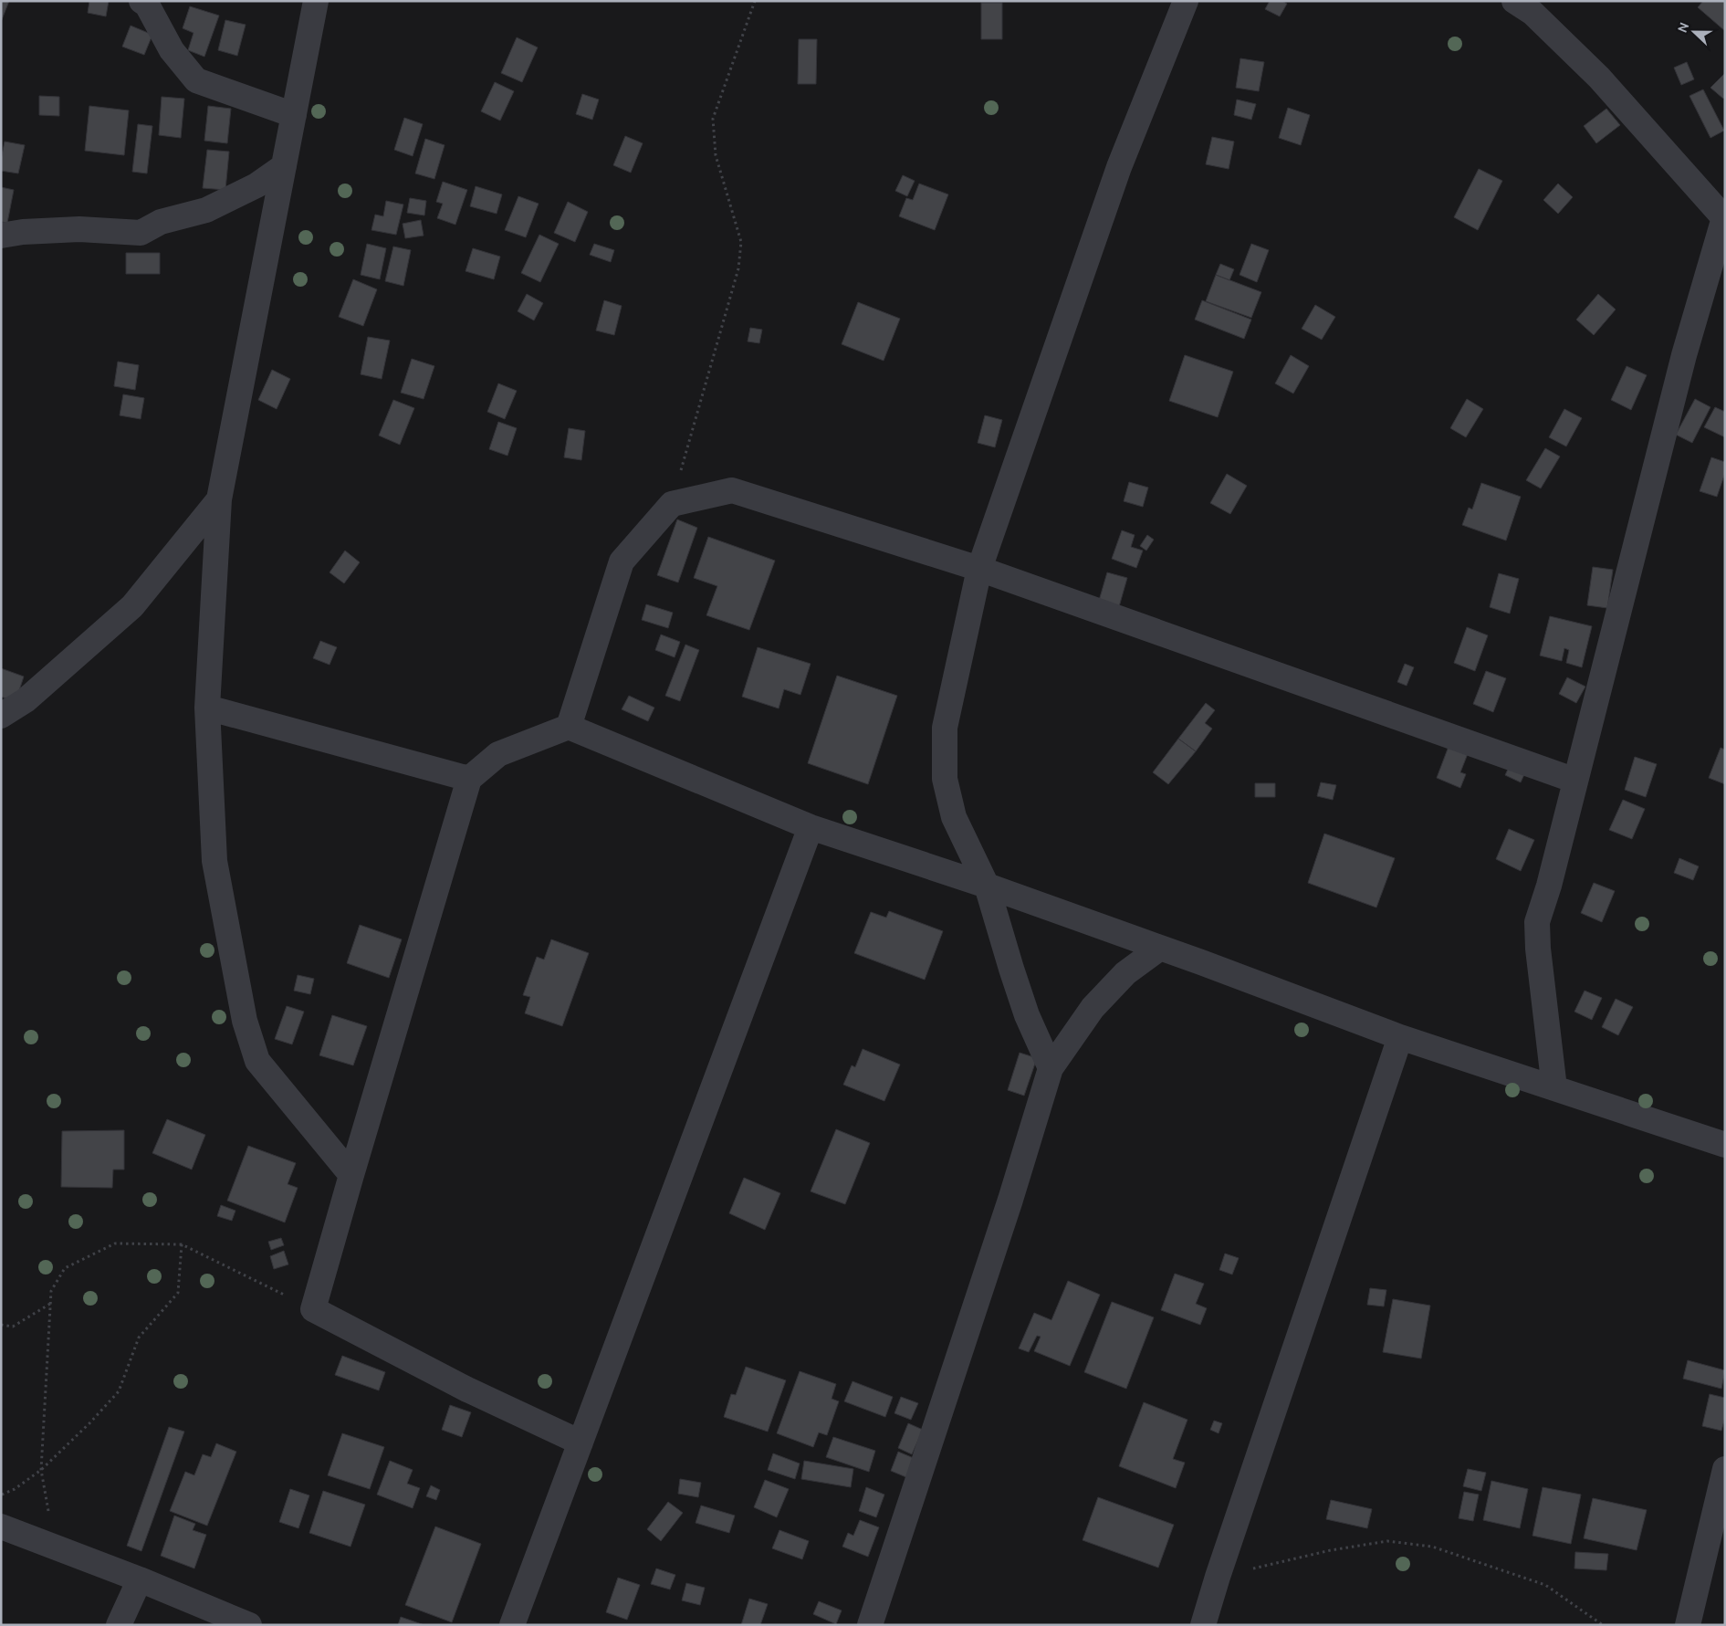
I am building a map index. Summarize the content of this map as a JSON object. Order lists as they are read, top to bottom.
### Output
{
  "north": "left"
}
